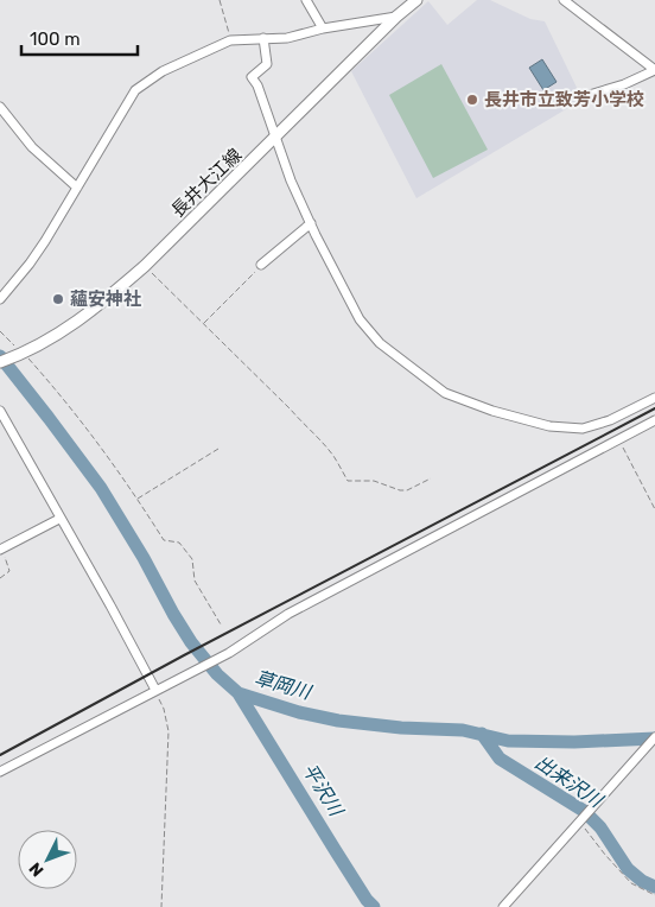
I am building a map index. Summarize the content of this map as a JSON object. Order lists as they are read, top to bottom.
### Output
{
  "streets": {
    "main road": ["長井大江線"]
  },
  "water": ["草岡川", "出来沢川", "平沢川"],
  "places": ["長井市立致芳小学校", "蘊安神社"],
  "scale_bar": "100 m",
  "north": "bottom left"
}
